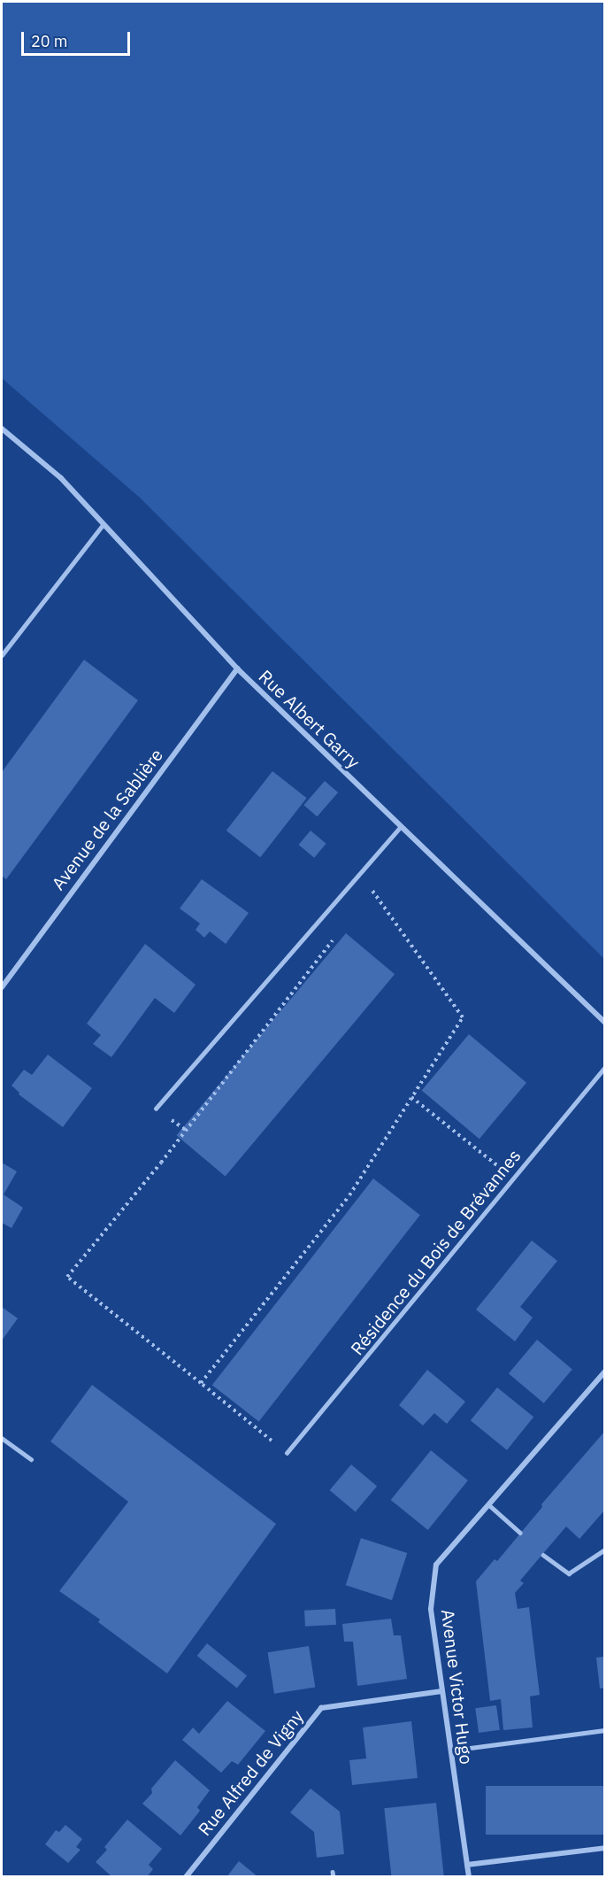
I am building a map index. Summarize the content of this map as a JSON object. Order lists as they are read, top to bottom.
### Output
{
  "streets": {
    "street": [
      "Rue Albert Garry",
      "Avenue de la Sablière",
      "Avenue Victor Hugo",
      "Rue Alfred de Vigny"
    ],
    "lane": ["Résidence du Bois de Brévannes"]
  },
  "crossings": [
    ["Rue Albert Garry", "Avenue de la Sablière"],
    ["Avenue Victor Hugo", "Rue Alfred de Vigny"]
  ],
  "scale_bar": "20 m"
}
